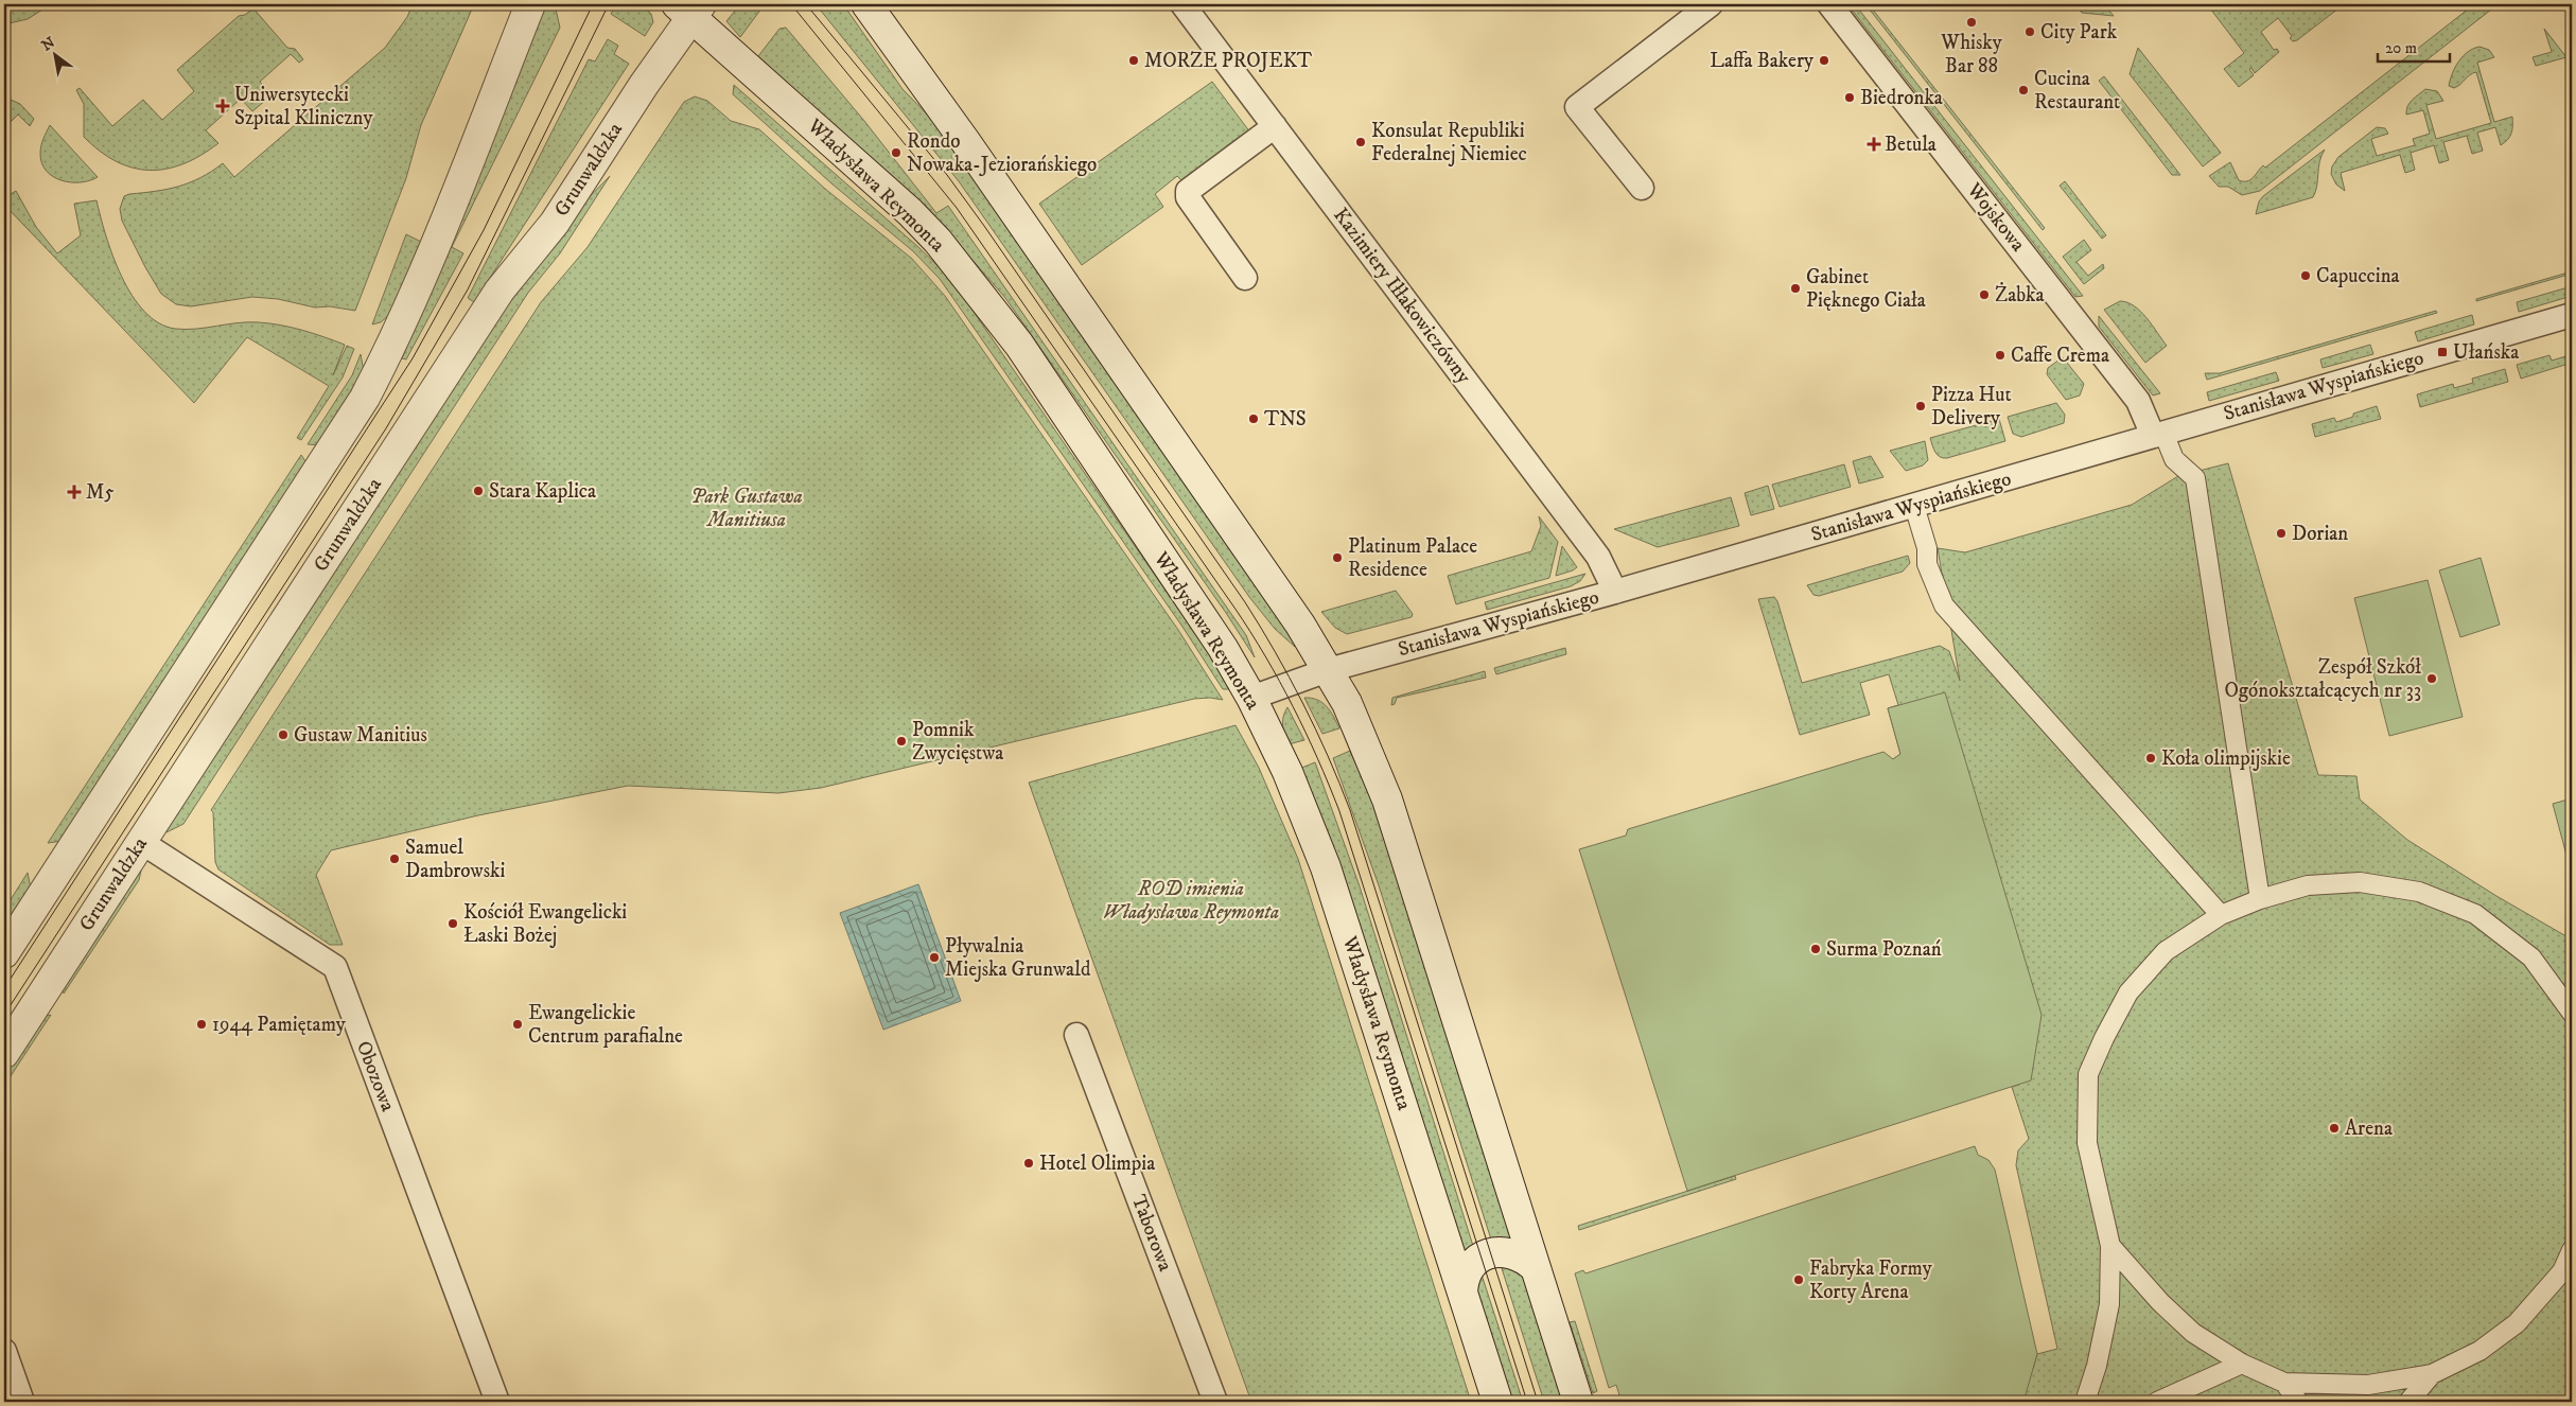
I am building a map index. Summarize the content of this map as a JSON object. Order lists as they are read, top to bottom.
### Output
{
  "streets": {
    "main road": ["Grunwaldzka", "Władysława Reymonta"],
    "street": [
      "Wojskowa",
      "Kazimiery Iłłakowiczówny",
      "Stanisława Wyspiańskiego",
      "Obozowa",
      "Taborowa"
    ]
  },
  "crossings": [
    ["Grunwaldzka", "Władysława Reymonta"],
    ["Grunwaldzka", "Obozowa"],
    ["Władysława Reymonta", "Stanisława Wyspiańskiego"],
    ["Wojskowa", "Stanisława Wyspiańskiego"],
    ["Kazimiery Iłłakowiczówny", "Stanisława Wyspiańskiego"]
  ],
  "parks": ["Park Gustawa Manitiusa", "ROD imienia Władysława Reymonta"],
  "places": {
    "other": [
      "Whisky Bar 88",
      "City Park",
      "MORZE PROJEKT",
      "Laffa Bakery",
      "Cucina Restaurant",
      "Biedronka",
      "Konsulat Republiki Federalnej Niemiec",
      "Rondo Nowaka-Jeziorańskiego",
      "Capuccina",
      "Gabinet Pięknego Ciała",
      "Żabka",
      "Caffe Crema",
      "Pizza Hut Delivery",
      "TNS",
      "Stara Kaplica",
      "Dorian",
      "Platinum Palace Residence",
      "Zespół Szkół Ogónokształcących nr 33",
      "Gustaw Manitius",
      "Pomnik Zwycięstwa",
      "Koła olimpijskie",
      "Samuel Dambrowski",
      "Kościół Ewangelicki Łaski Bożej",
      "Surma Poznań",
      "Pływalnia Miejska Grunwald",
      "1944 Pamiętamy",
      "Ewangelickie Centrum parafialne",
      "Arena",
      "Hotel Olimpia",
      "Fabryka Formy Korty Arena"
    ],
    "health": ["Uniwersytecki Szpital Kliniczny", "Betula", "M5"],
    "transit": ["Ułańska"]
  },
  "scale_bar": "20 m",
  "north": "top left"
}
